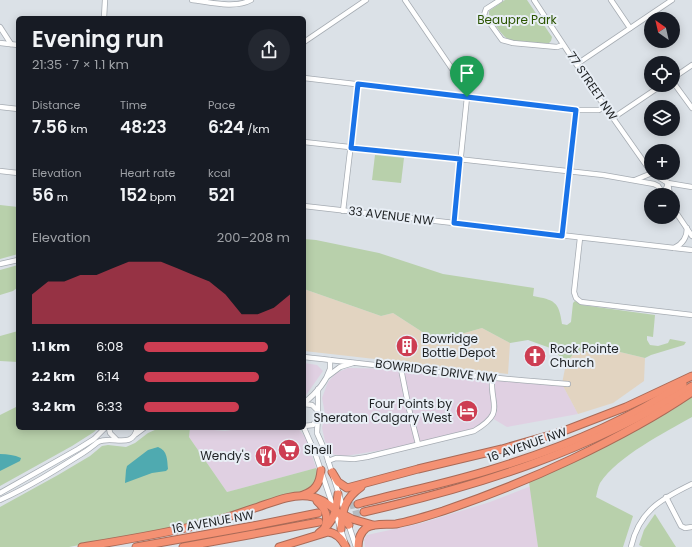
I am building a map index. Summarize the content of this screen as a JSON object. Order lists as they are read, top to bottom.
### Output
{
  "streets": {
    "highway": ["16 AVENUE NW"],
    "street": ["77 STREET NW", "33 AVENUE NW", "BOWRIDGE DRIVE NW"]
  },
  "parks": ["Beaupre Park"],
  "places": {
    "building": ["Bowridge Bottle Depot"],
    "church": ["Rock Pointe Church"],
    "hotel": ["Four Points by Sheraton Calgary West"],
    "supermarket": ["Shell"],
    "restaurant": ["Wendy's"]
  },
  "north": "top left",
  "page": {
    "map_buttons": ["+", "−"],
    "heading": ["Evening run", "21:35 · 7 × 1.1 km"],
    "stats": [
      ["Distance", "7.56 km"],
      ["Time", "48:23"],
      ["Pace", "6:24 /km"],
      ["Elevation", "56 m"],
      ["Heart rate", "152 bpm"],
      ["kcal", "521"]
    ],
    "chart": ["Elevation", "200–208 m"],
    "list": [
      {
        "name": "1.1 km",
        "note": "6:08"
      },
      {
        "name": "2.2 km",
        "note": "6:14"
      },
      {
        "name": "3.2 km",
        "note": "6:33"
      }
    ]
  }
}
